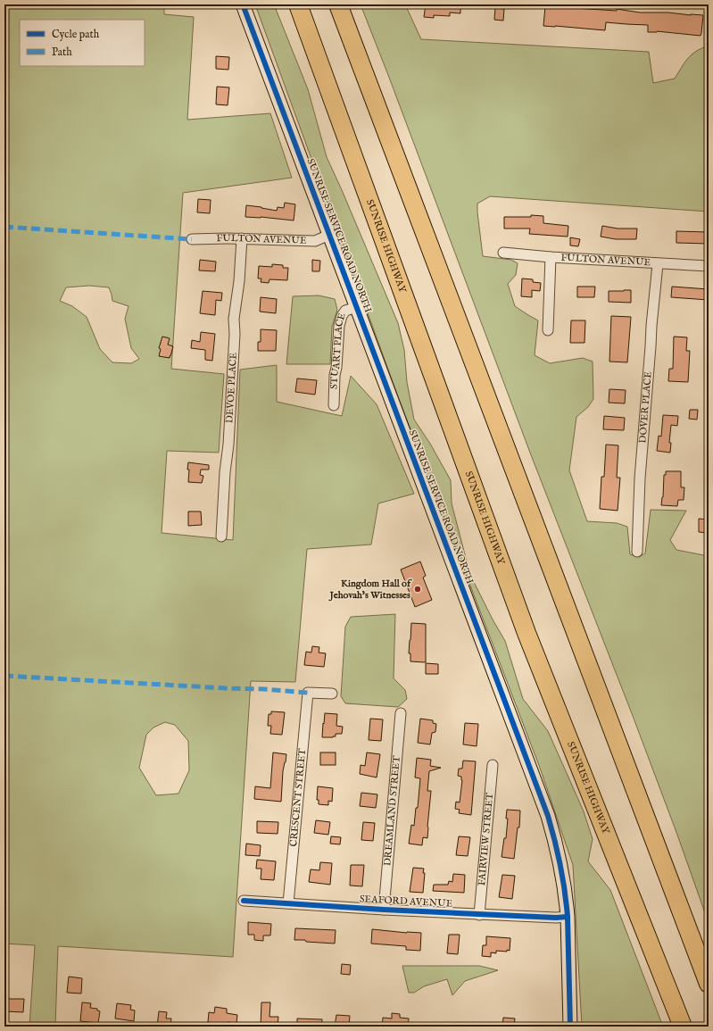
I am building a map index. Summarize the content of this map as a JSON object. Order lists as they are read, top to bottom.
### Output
{
  "streets": {
    "highway": ["SUNRISE HIGHWAY"],
    "street": [
      "SUNRISE SERVICE ROAD NORTH",
      "FULTON AVENUE",
      "STUART PLACE",
      "DEVOE PLACE",
      "DOVER PLACE",
      "CRESCENT STREET",
      "DREAMLAND STREET",
      "FAIRVIEW STREET",
      "SEAFORD AVENUE"
    ]
  },
  "crossings": [
    ["SUNRISE SERVICE ROAD NORTH", "FULTON AVENUE"],
    ["SUNRISE SERVICE ROAD NORTH", "STUART PLACE"],
    ["SUNRISE SERVICE ROAD NORTH", "SEAFORD AVENUE"],
    ["FULTON AVENUE", "DEVOE PLACE"],
    ["FULTON AVENUE", "DOVER PLACE"],
    ["CRESCENT STREET", "SEAFORD AVENUE"],
    ["DREAMLAND STREET", "SEAFORD AVENUE"],
    ["FAIRVIEW STREET", "SEAFORD AVENUE"]
  ],
  "places": ["Kingdom Hall of Jehovah’s Witnesses"],
  "legend": ["Cycle path", "Path"]
}
